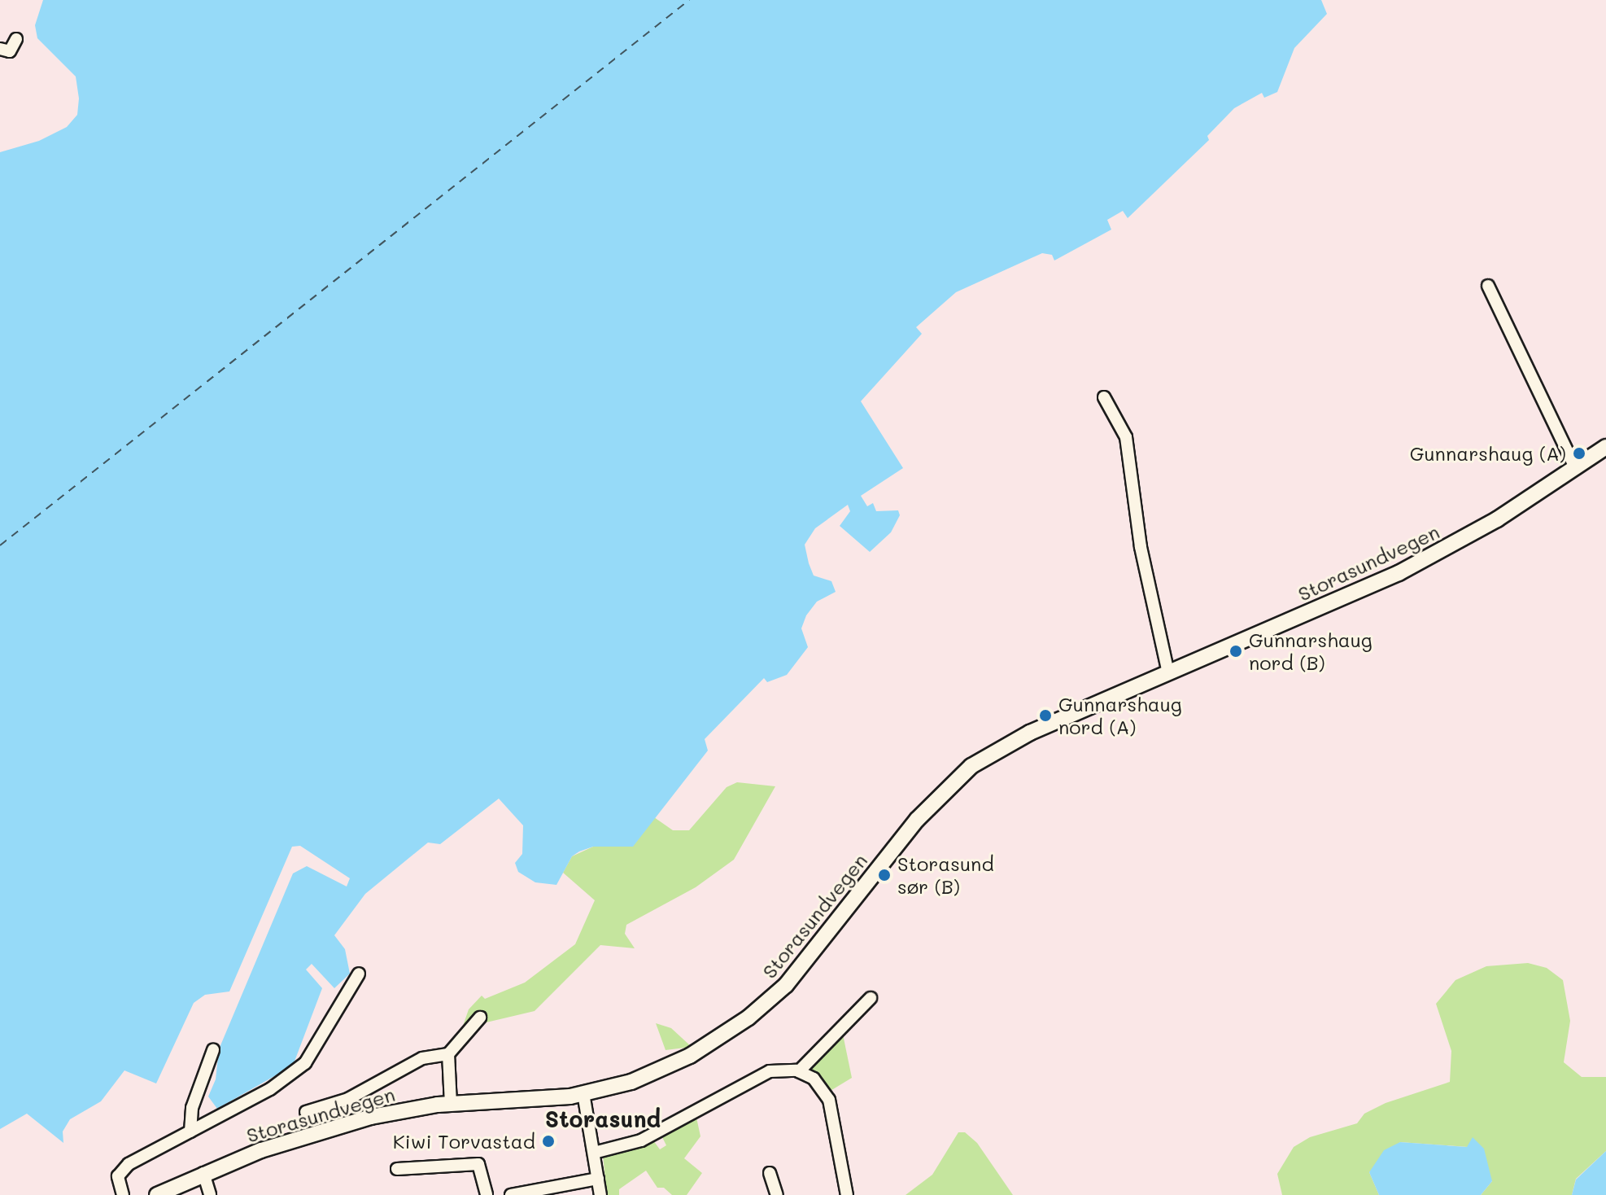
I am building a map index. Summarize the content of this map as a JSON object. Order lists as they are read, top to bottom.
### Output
{
  "streets": {
    "main road": ["Storasundvegen"]
  },
  "districts": ["Storasund"],
  "places": [
    "Gunnarshaug (A)",
    "Gunnarshaug nord (B)",
    "Gunnarshaug nord (A)",
    "Storasund sør (B)",
    "Kiwi Torvastad"
  ]
}
